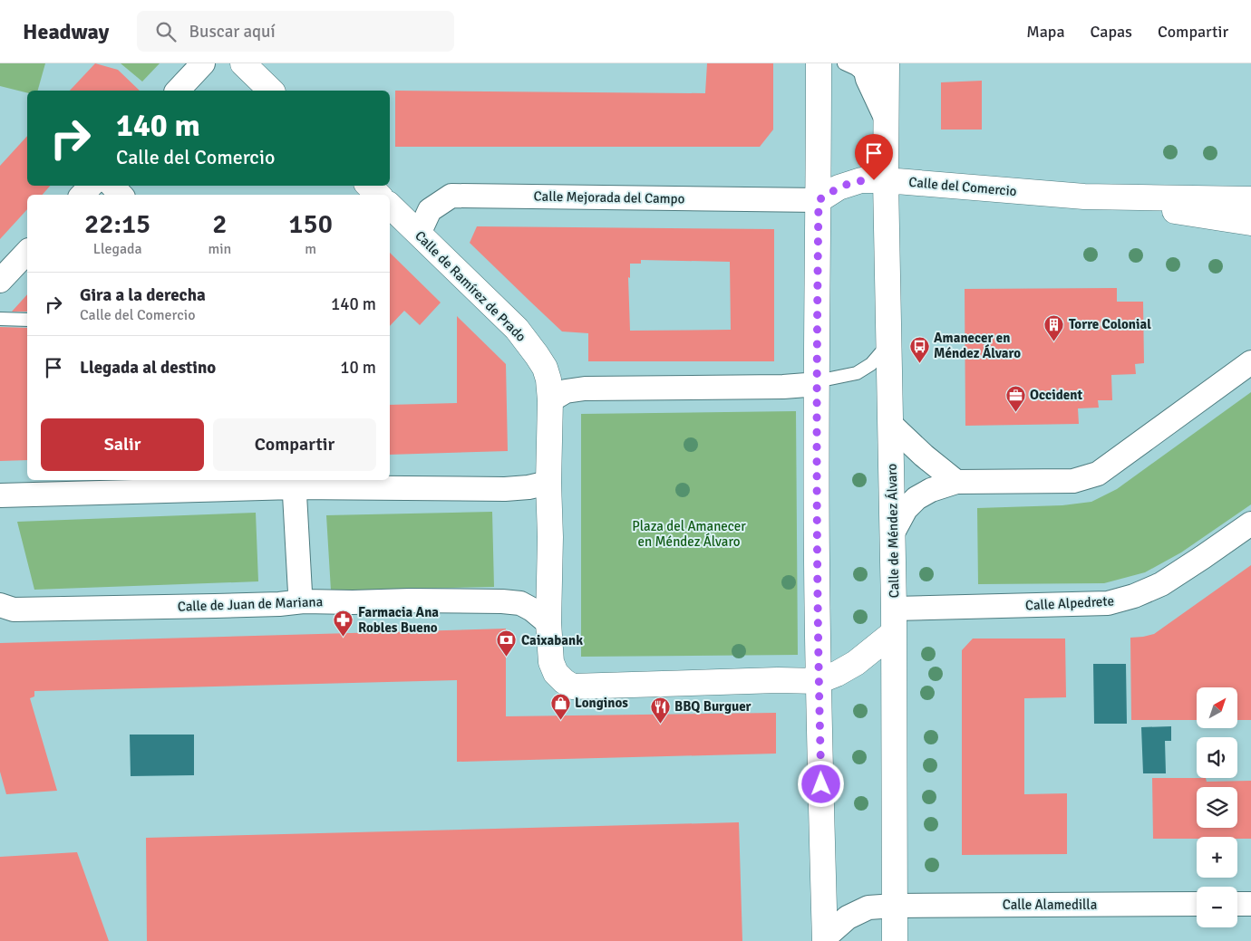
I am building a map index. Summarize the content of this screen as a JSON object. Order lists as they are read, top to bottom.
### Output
{
  "streets": {
    "main road": ["Calle del Comercio", "Calle de Ramírez de Prado", "Calle de Méndez Álvaro"],
    "street": [
      "Calle Mejorada del Campo",
      "Calle Alpedrete",
      "Calle de Juan de Mariana",
      "Calle Alamedilla"
    ]
  },
  "crossings": [
    ["Calle del Comercio", "Calle Mejorada del Campo"],
    ["Calle del Comercio", "Calle de Méndez Álvaro"],
    ["Calle Mejorada del Campo", "Calle de Ramírez de Prado"],
    ["Calle de Méndez Álvaro", "Calle Alpedrete"],
    ["Calle de Méndez Álvaro", "Calle Alamedilla"]
  ],
  "parks": ["Plaza del Amanecer en Méndez Álvaro"],
  "places": {
    "building": ["Torre Colonial"],
    "bus stop": ["Amanecer en Méndez Álvaro"],
    "office": ["Occident"],
    "pharmacy": ["Farmacia Ana Robles Bueno"],
    "bank": ["Caixabank"],
    "shop": ["Longinos"],
    "restaurant": ["BBQ Burguer"]
  },
  "north": "top right",
  "page": {
    "header": "Headway",
    "search": "Buscar aquí",
    "nav": ["Mapa", "Capas", "Compartir"],
    "turn": ["140 m", "Calle del Comercio"],
    "eta": [
      "22:15",
      "Llegada",
      "2",
      "min",
      "150",
      "m"
    ],
    "list": [
      {
        "name": "Gira a la derecha",
        "note": "Calle del Comercio",
        "value": "140 m"
      },
      {
        "name": "Llegada al destino",
        "value": "10 m"
      }
    ],
    "buttons": ["Salir", "Compartir"],
    "map_buttons": ["+", "−"]
  }
}
